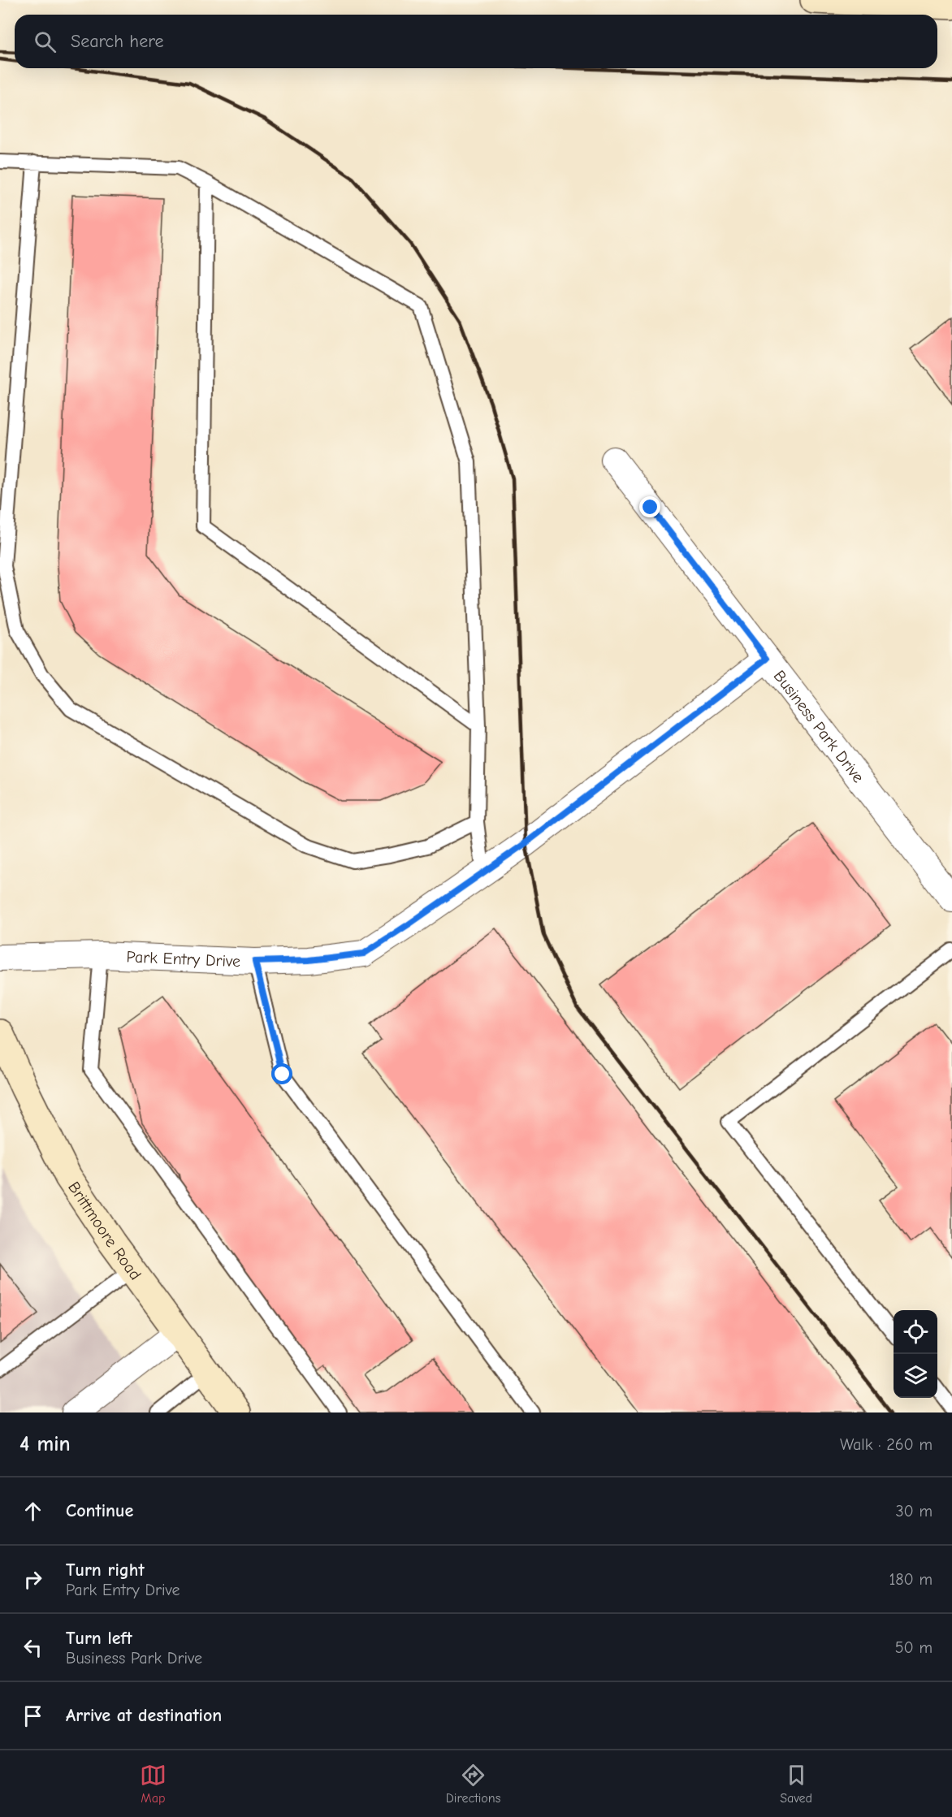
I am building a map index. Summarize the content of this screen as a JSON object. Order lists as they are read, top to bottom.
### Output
{
  "streets": {
    "main road": ["Brittmoore Road"],
    "street": ["Business Park Drive", "Park Entry Drive"]
  },
  "crossings": [
    ["Business Park Drive", "Park Entry Drive"]
  ],
  "page": {
    "search": "Search here",
    "heading": ["4 min", "Walk · 260 m"],
    "list": [
      ["Continue", "30 m"],
      ["Turn right", "Park Entry Drive", "180 m"],
      ["Turn left", "Business Park Drive", "50 m"],
      "Arrive at destination"
    ],
    "nav": ["Map", "Directions", "Saved"]
  }
}
